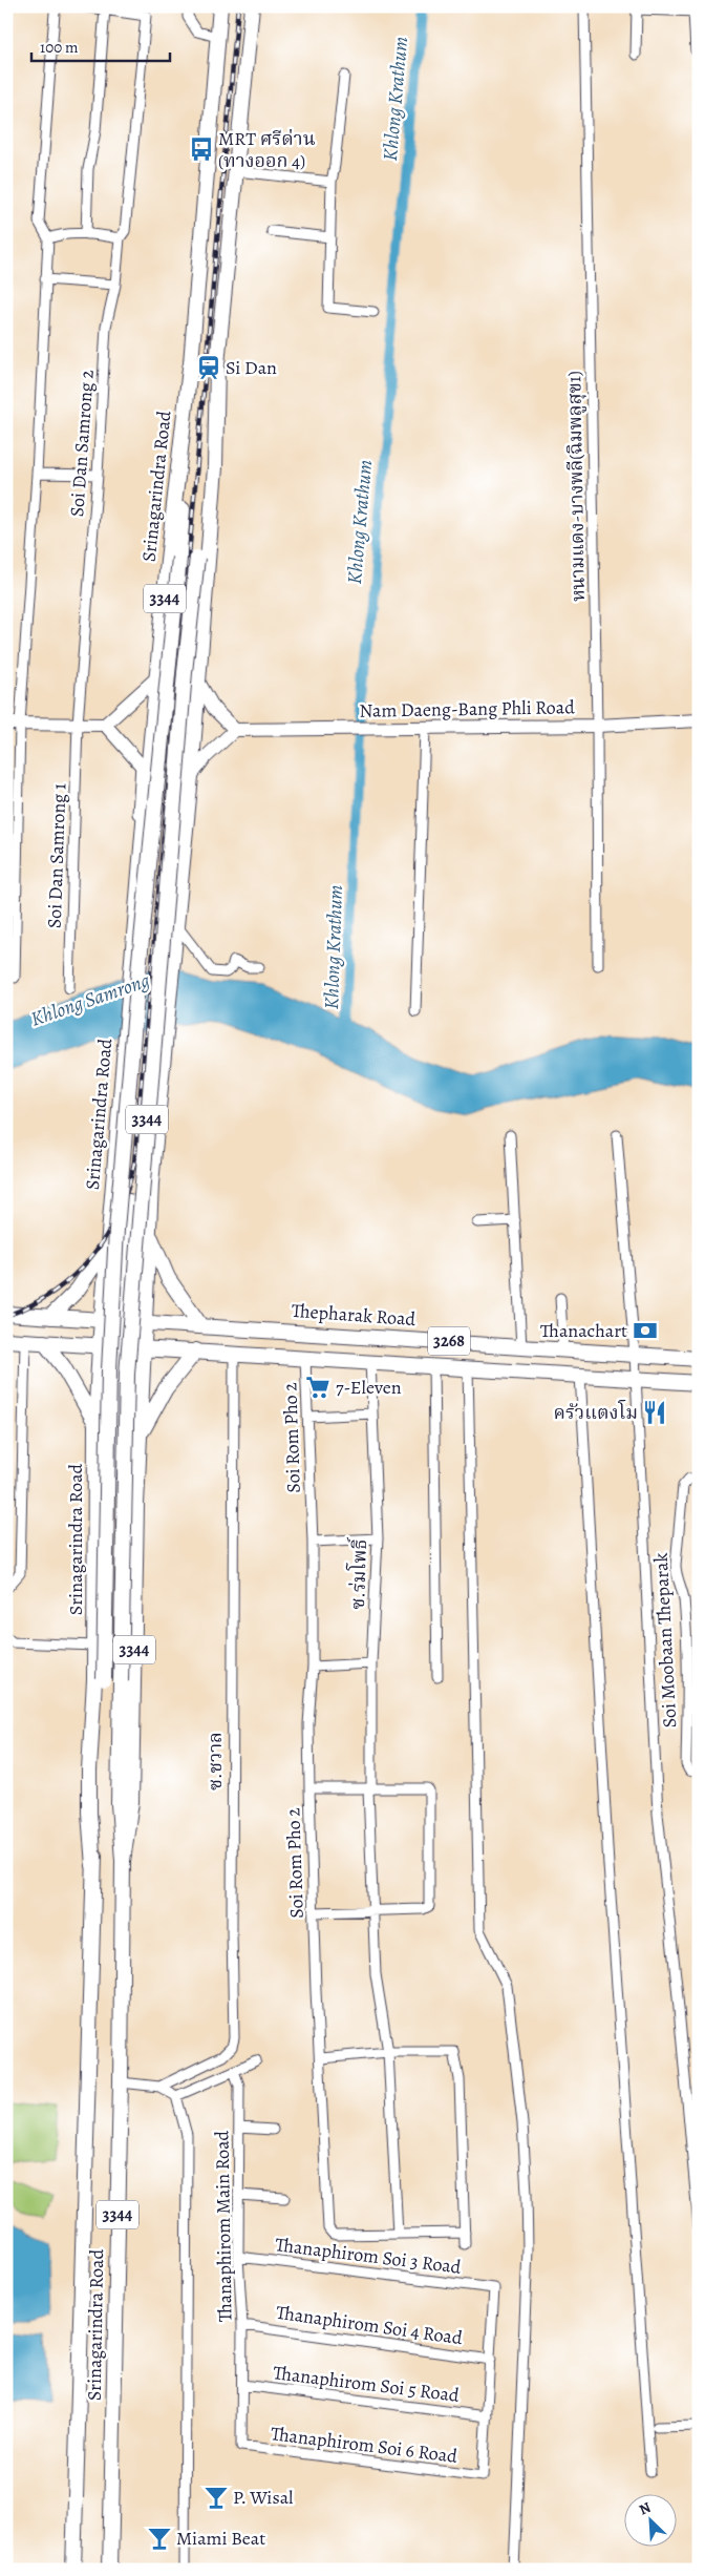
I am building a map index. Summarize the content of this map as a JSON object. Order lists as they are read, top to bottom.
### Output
{
  "streets": {
    "main road": [
      "Srinagarindra Road",
      "3344",
      "Nam Daeng-Bang Phli Road",
      "Thepharak Road",
      "3268"
    ],
    "street": [
      "Soi Dan Samrong 2",
      "หนามแดง-บางพลี(ฉิมพลูสุข1)",
      "Soi Dan Samrong 1",
      "Soi Rom Pho 2",
      "ซ.ร่มโพธิ์",
      "Soi Moobaan Theparak",
      "ซ.ชวาล",
      "Thanaphirom Main Road",
      "Thanaphirom Soi 3 Road",
      "Thanaphirom Soi 4 Road",
      "Thanaphirom Soi 5 Road",
      "Thanaphirom Soi 6 Road"
    ]
  },
  "crossings": [
    ["Soi Dan Samrong 2", "Soi Dan Samrong 1"],
    ["Srinagarindra Road", "Thepharak Road"],
    ["Srinagarindra Road", "3268"],
    ["หนามแดง-บางพลี(ฉิมพลูสุข1)", "Nam Daeng-Bang Phli Road"],
    ["3268", "Soi Rom Pho 2"],
    ["3268", "ซ.ร่มโพธิ์"],
    ["3268", "ซ.ชวาล"],
    ["Soi Rom Pho 2", "ซ.ร่มโพธิ์"],
    ["Thanaphirom Main Road", "Thanaphirom Soi 3 Road"],
    ["Thanaphirom Main Road", "Thanaphirom Soi 4 Road"],
    ["Thanaphirom Main Road", "Thanaphirom Soi 5 Road"],
    ["Thanaphirom Main Road", "Thanaphirom Soi 6 Road"],
    ["Thanaphirom Soi 3 Road", "Thanaphirom Soi 4 Road"],
    ["Thanaphirom Soi 5 Road", "Thanaphirom Soi 6 Road"]
  ],
  "water": ["Khlong Krathum", "Khlong Samrong"],
  "places": {
    "bus stop": ["MRT ศรีด่าน (ทางออก 4)"],
    "station": ["Si Dan"],
    "bank": ["Thanachart"],
    "supermarket": ["7-Eleven"],
    "restaurant": ["ครัวแตงโม"],
    "bar": ["P. Wisal", "Miami Beat"]
  },
  "scale_bar": "100 m",
  "north": "top left"
}
